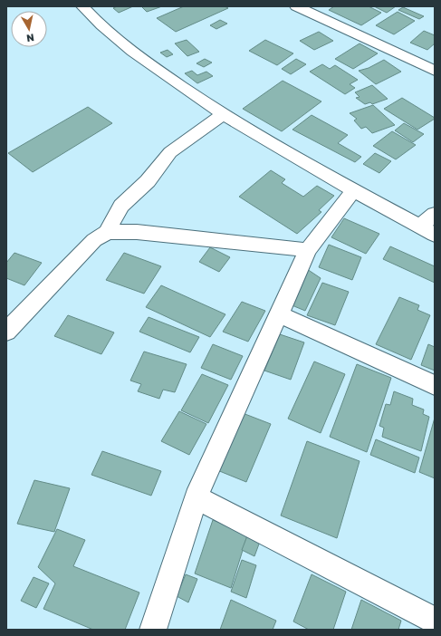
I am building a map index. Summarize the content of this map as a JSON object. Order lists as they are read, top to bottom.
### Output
{
  "north": "bottom"
}
